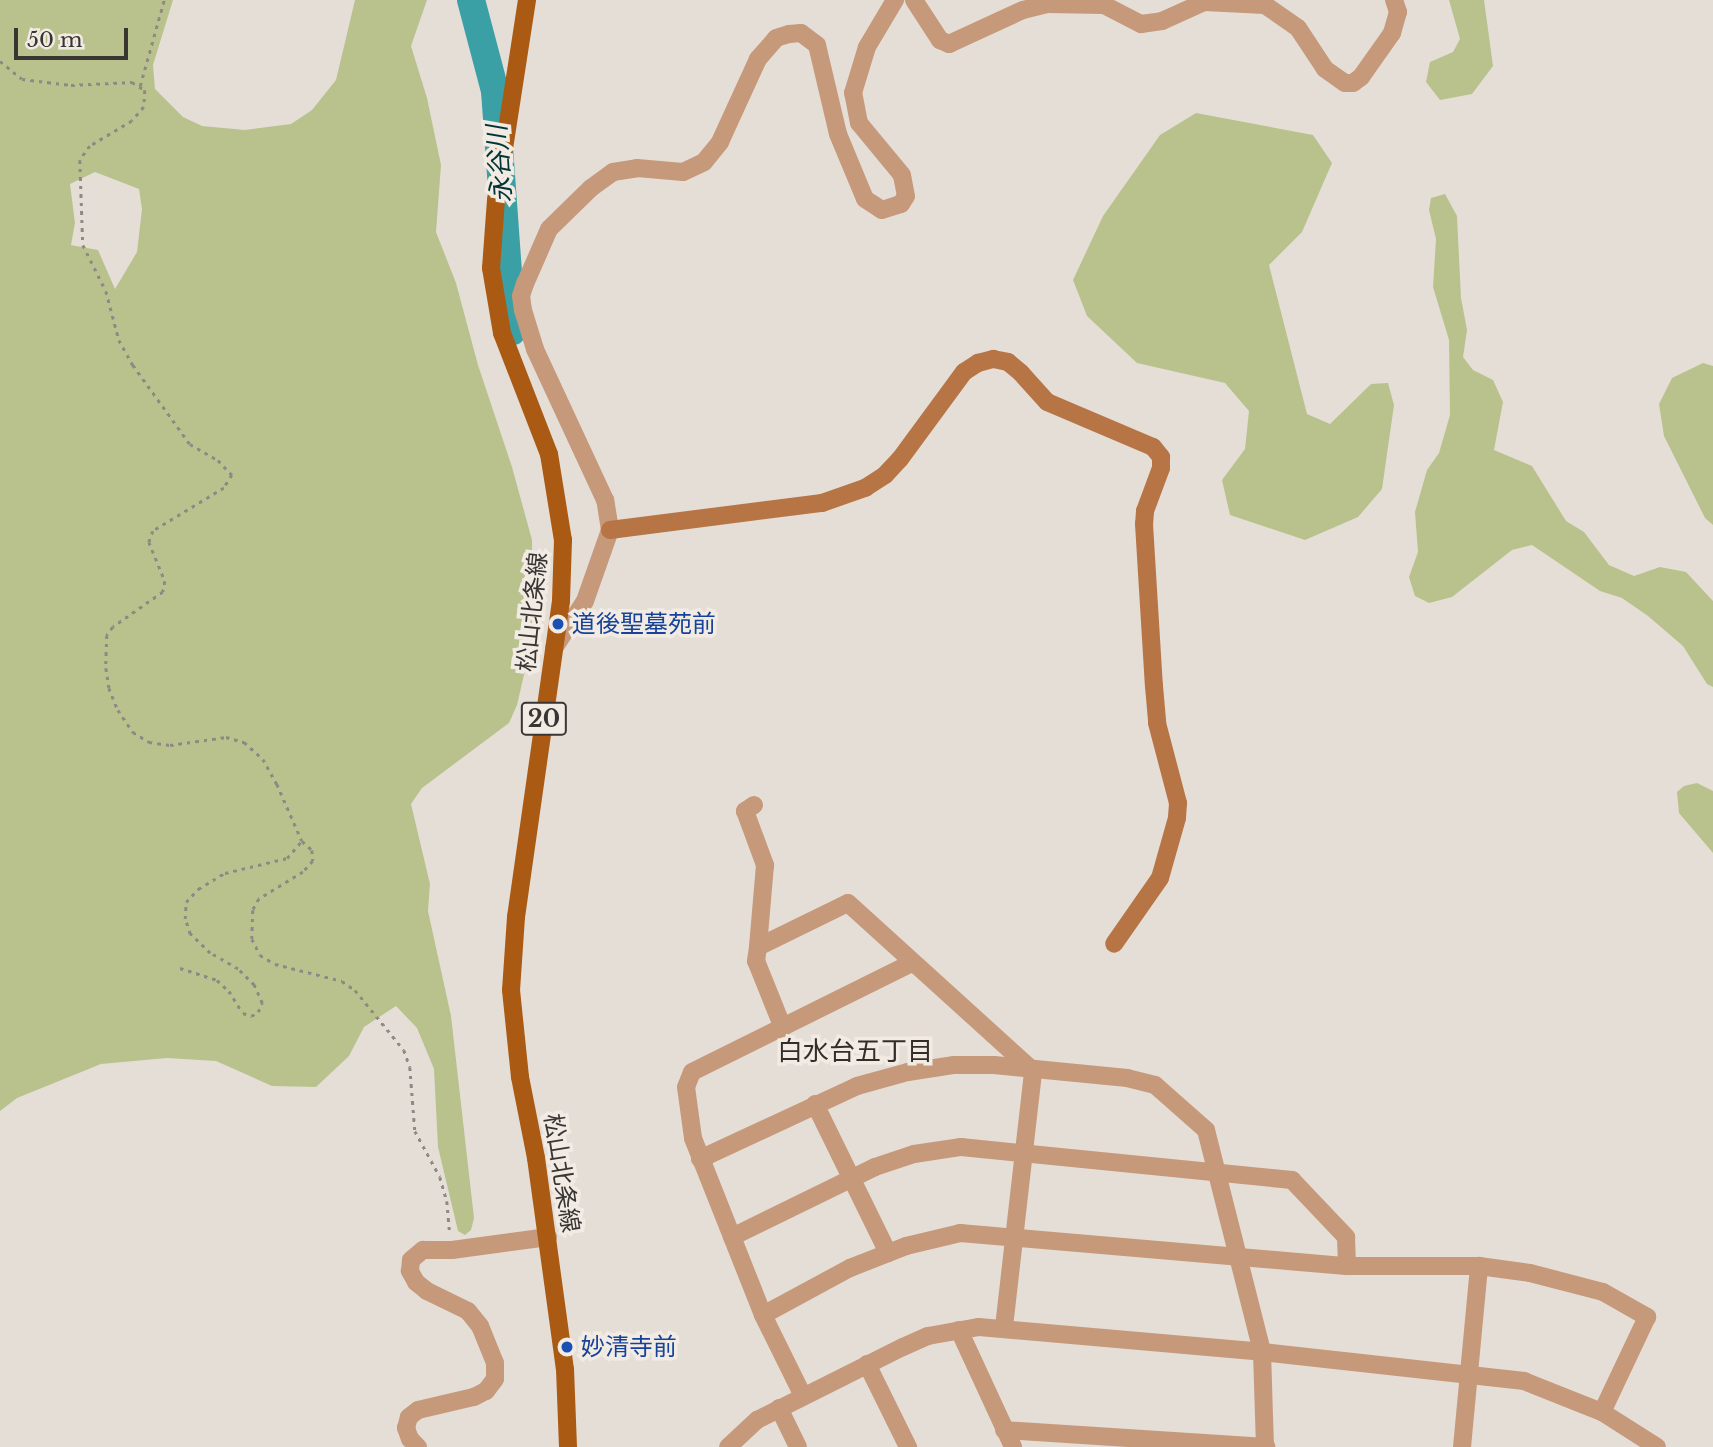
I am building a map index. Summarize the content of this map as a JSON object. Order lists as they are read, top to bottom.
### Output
{
  "streets": {
    "main road": ["松山北条線", "20"]
  },
  "districts": ["白水台五丁目"],
  "water": ["永谷川"],
  "places": ["道後聖墓苑前", "妙清寺前"],
  "scale_bar": "50 m"
}
